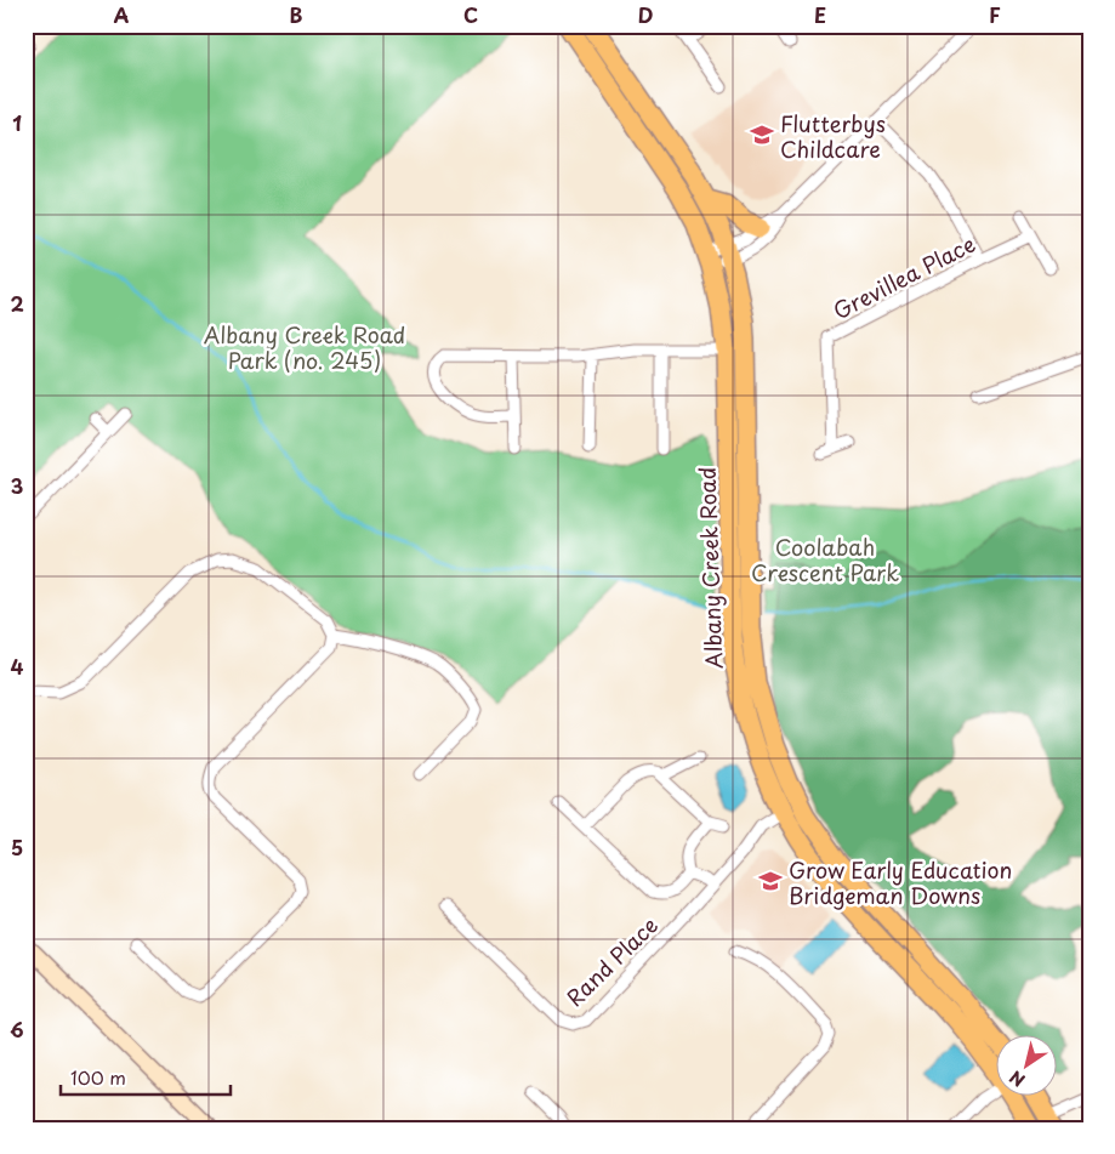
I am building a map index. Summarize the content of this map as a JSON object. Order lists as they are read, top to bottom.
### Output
{
  "streets": {
    "main road": ["Albany Creek Road"],
    "street": ["Grevillea Place", "Rand Place"]
  },
  "crossings": [
    ["Albany Creek Road", "Rand Place"]
  ],
  "parks": ["Albany Creek Road Park (no. 245)", "Coolabah Crescent Park"],
  "places": {
    "school or university": ["Flutterbys Childcare", "Grow Early Education Bridgeman Downs"]
  },
  "scale_bar": "100 m",
  "north": "bottom left",
  "grid": {
    "columns": [
      "A",
      "B",
      "C",
      "D",
      "E",
      "F"
    ],
    "rows": [
      "1",
      "2",
      "3",
      "4",
      "5",
      "6"
    ]
  }
}
